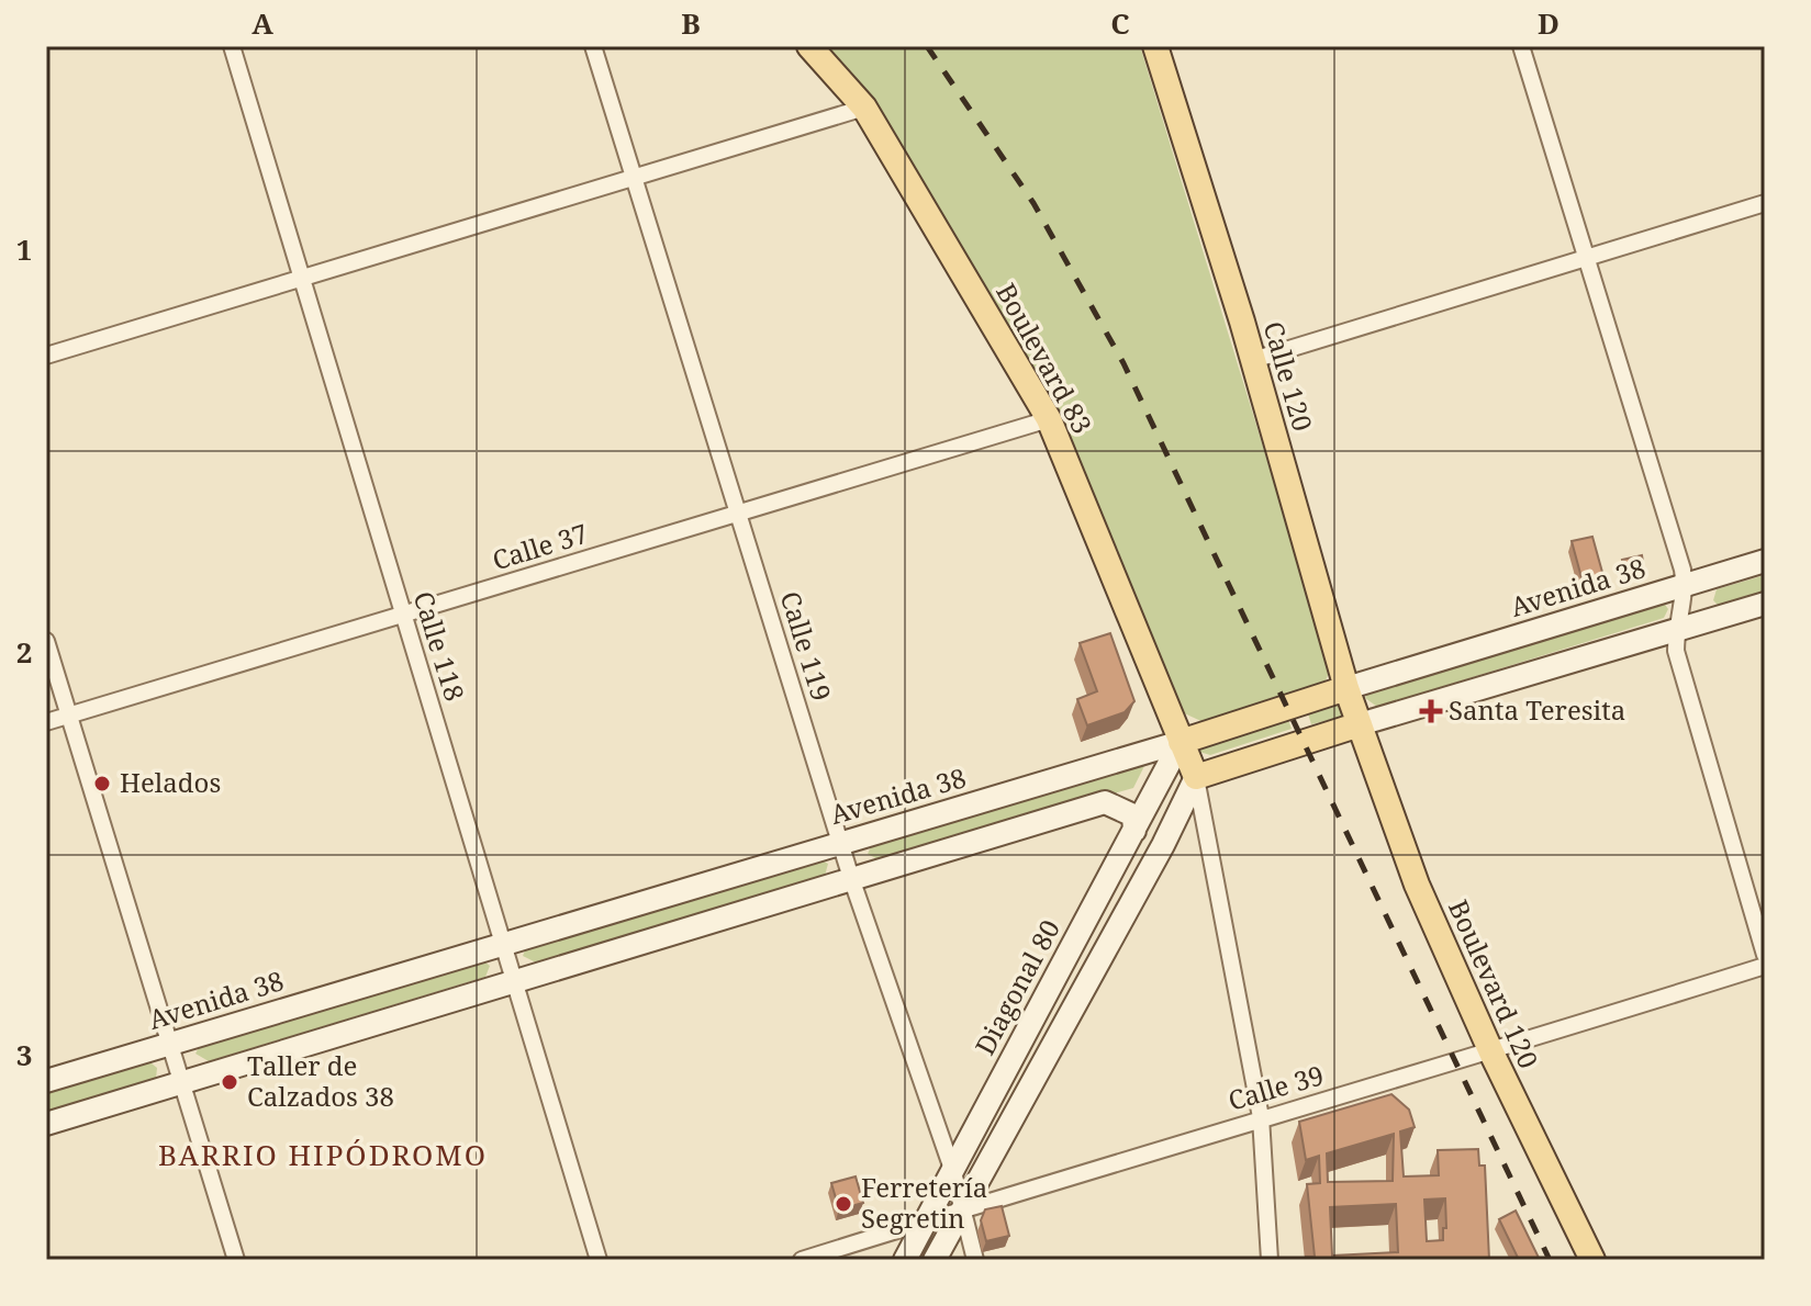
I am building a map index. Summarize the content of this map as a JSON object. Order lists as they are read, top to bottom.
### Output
{
  "streets": {
    "main road": [
      "Boulevard 83",
      "Calle 120",
      "Avenida 38",
      "Boulevard 120",
      "Diagonal 80"
    ],
    "street": [
      "Calle 37",
      "Calle 118",
      "Calle 119",
      "Calle 39"
    ]
  },
  "crossings": [
    ["Boulevard 83", "Calle 37"],
    ["Boulevard 83", "Avenida 38"],
    ["Boulevard 83", "Diagonal 80"],
    ["Calle 120", "Avenida 38"],
    ["Calle 120", "Boulevard 120"],
    ["Calle 37", "Calle 118"],
    ["Calle 37", "Calle 119"],
    ["Avenida 38", "Calle 118"],
    ["Avenida 38", "Calle 119"],
    ["Avenida 38", "Diagonal 80"],
    ["Calle 119", "Diagonal 80"],
    ["Calle 119", "Calle 39"],
    ["Boulevard 120", "Calle 39"],
    ["Diagonal 80", "Calle 39"]
  ],
  "districts": ["BARRIO HIPÓDROMO"],
  "places": {
    "health": ["Santa Teresita"],
    "other": ["Helados", "Taller de Calzados 38", "Ferretería Segretin"]
  },
  "grid": {
    "columns": [
      "A",
      "B",
      "C",
      "D"
    ],
    "rows": ["1", "2", "3"]
  }
}
